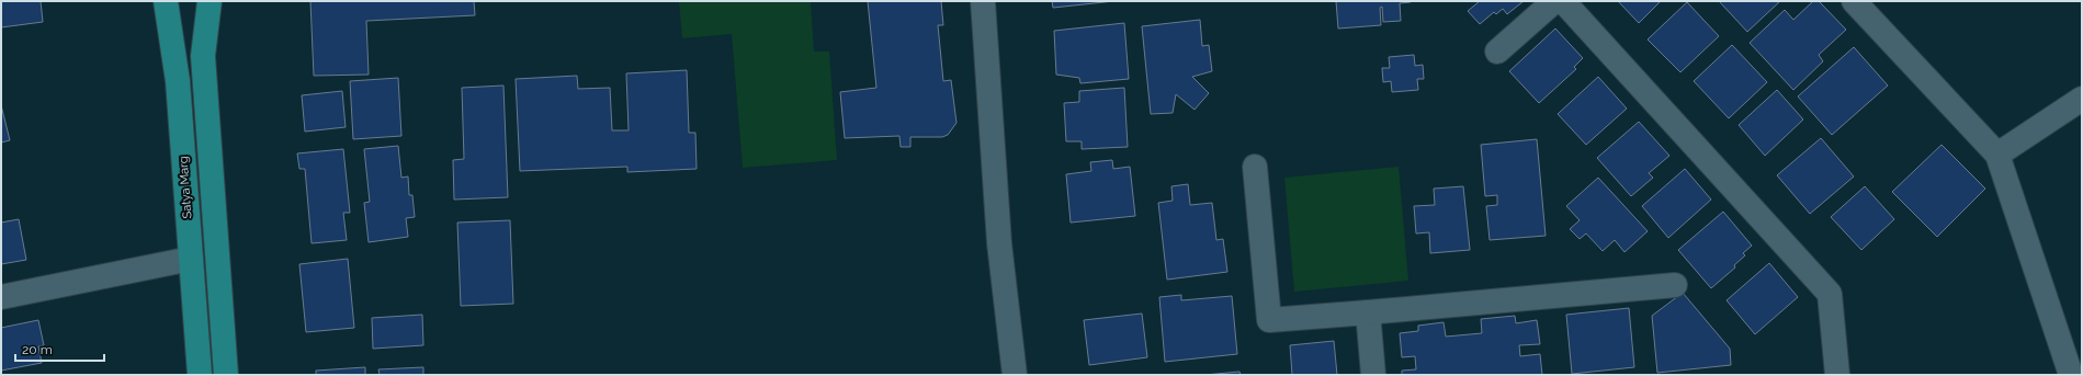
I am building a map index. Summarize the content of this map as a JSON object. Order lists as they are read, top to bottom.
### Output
{
  "streets": {
    "main road": ["Satya Marg"]
  },
  "scale_bar": "20 m"
}
